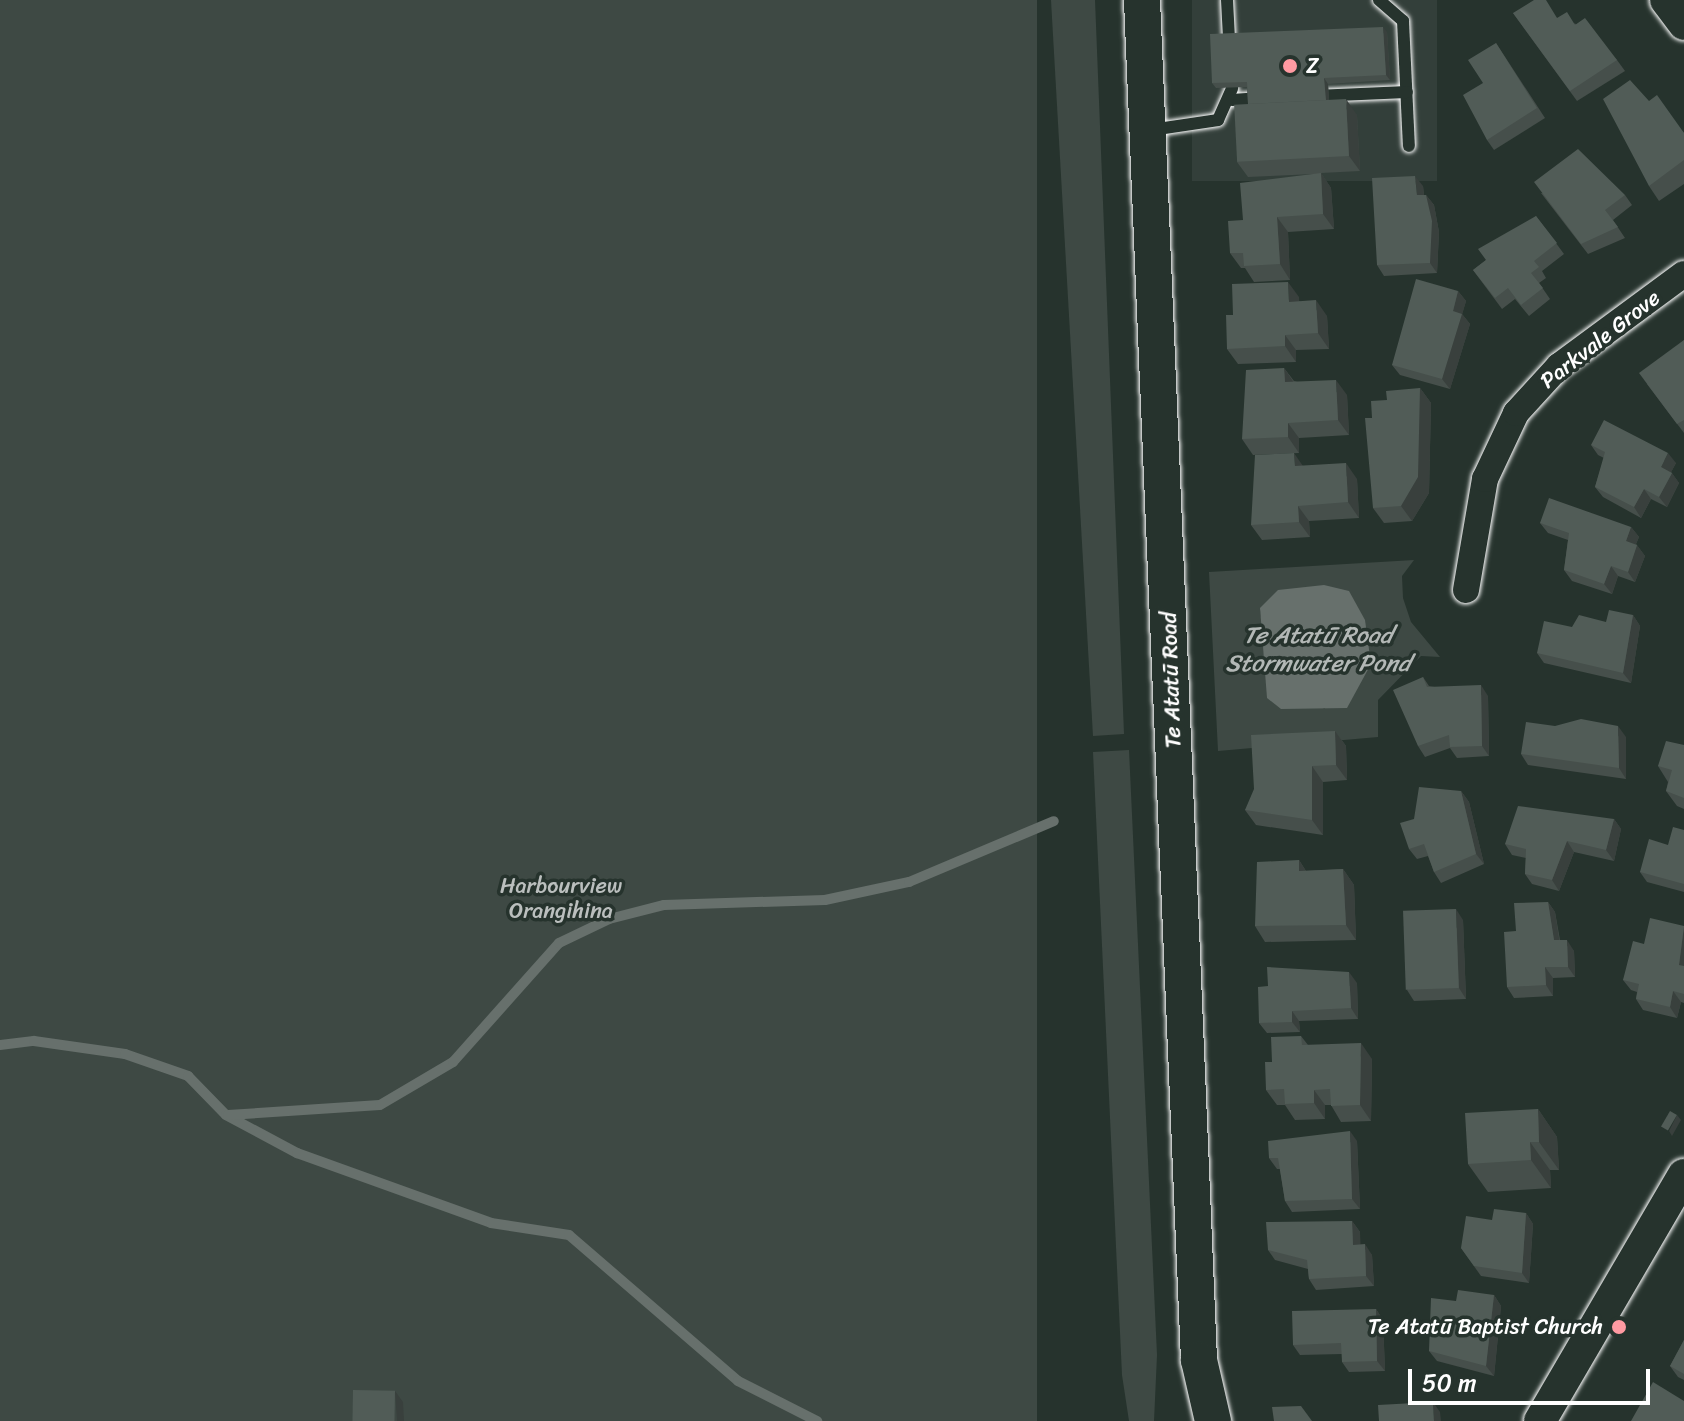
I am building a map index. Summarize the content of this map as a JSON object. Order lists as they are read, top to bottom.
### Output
{
  "streets": {
    "main road": ["Te Atatū Road"],
    "street": ["Parkvale Grove"]
  },
  "water": ["Te Atatū Road Stormwater Pond"],
  "parks": ["Harbourview Orangihina"],
  "places": ["Z", "Te Atatū Baptist Church"],
  "scale_bar": "50 m"
}
